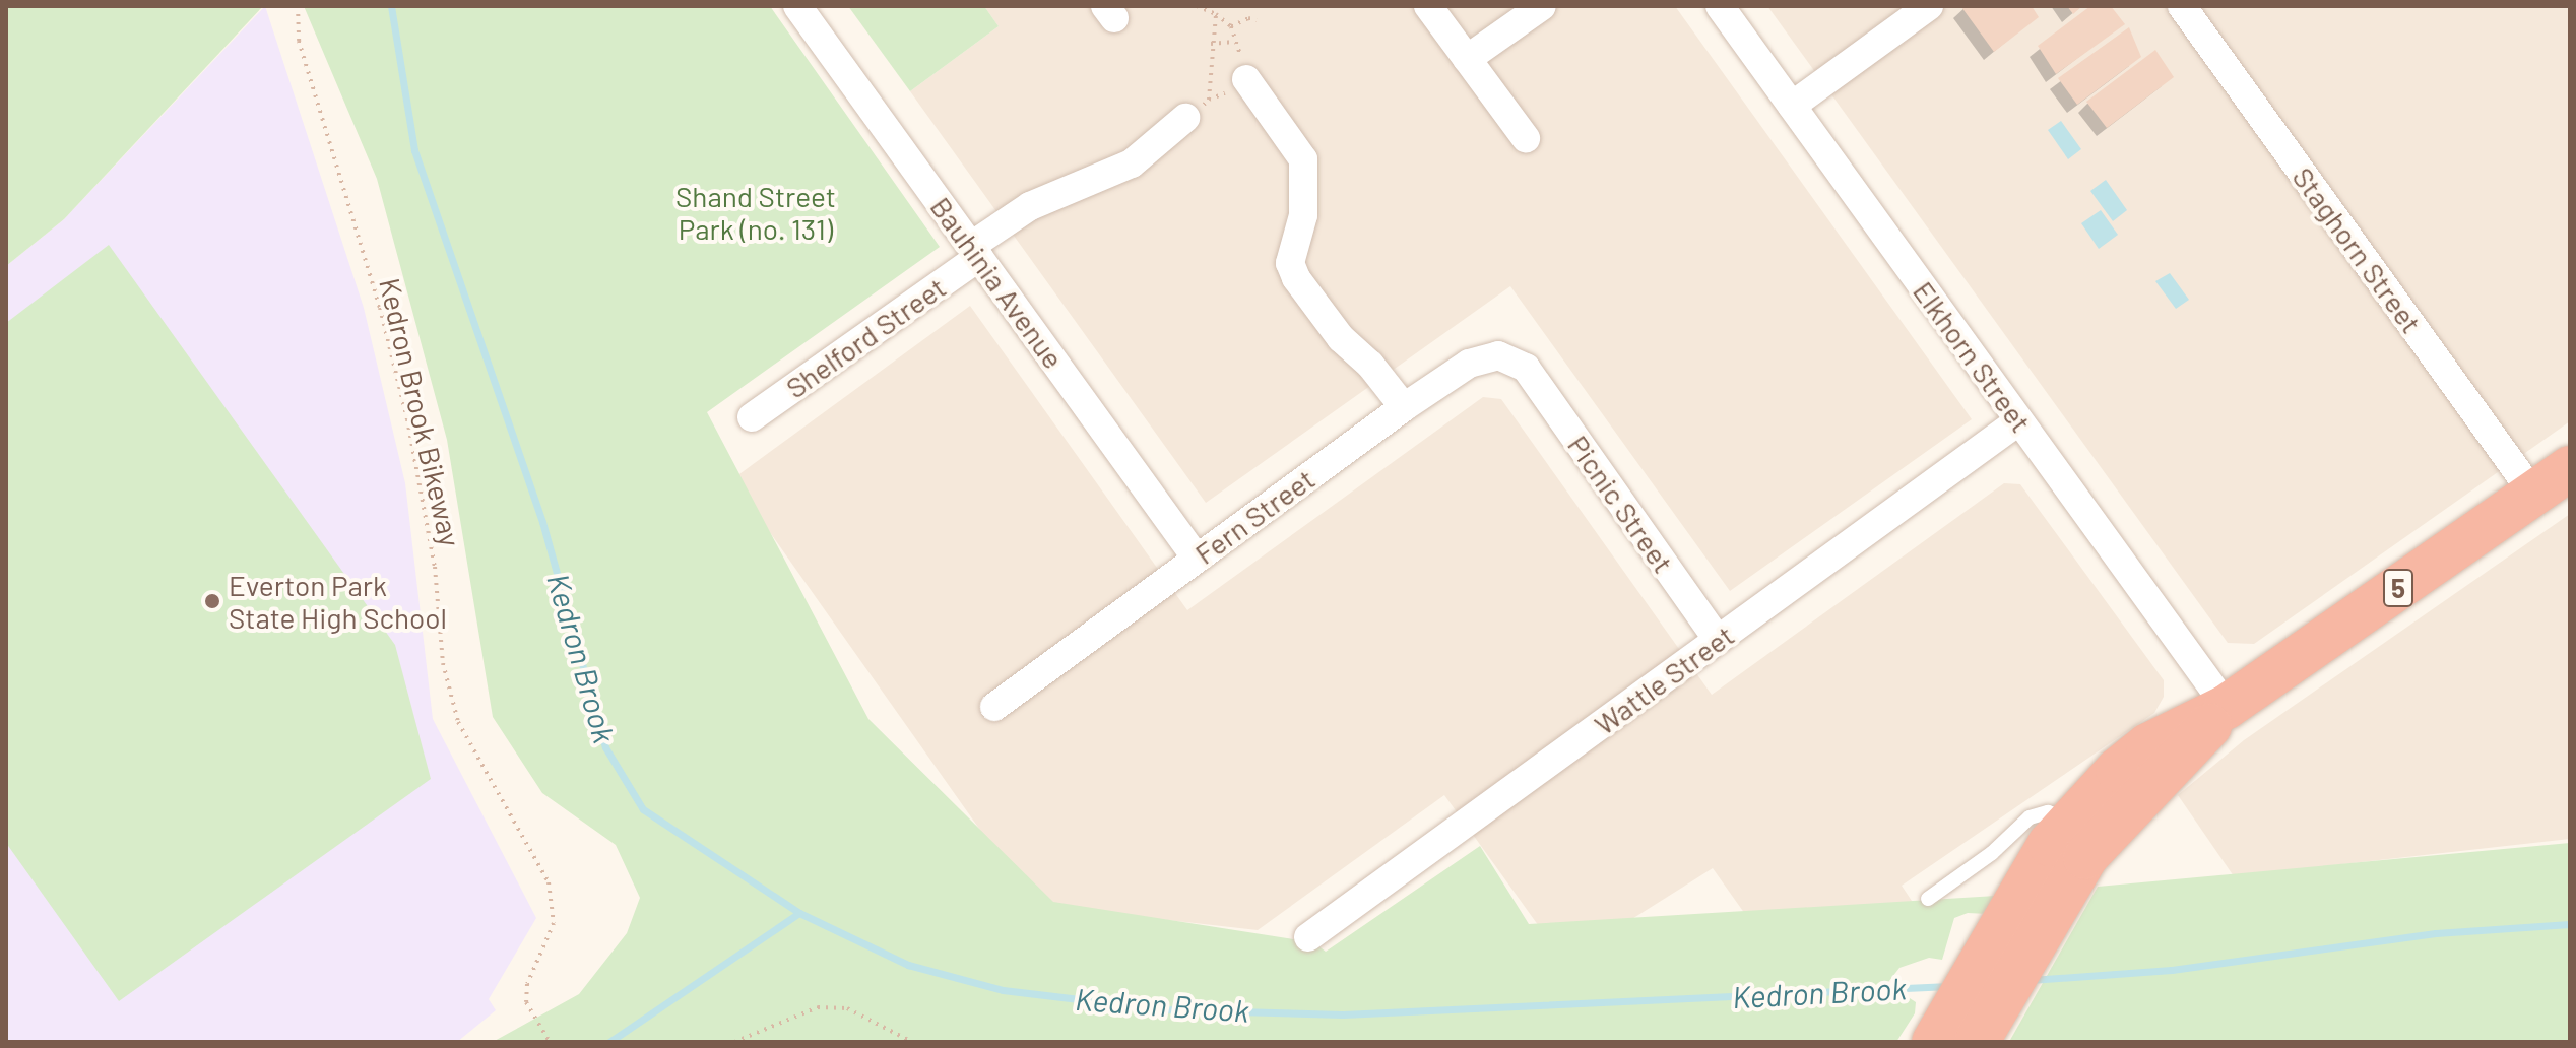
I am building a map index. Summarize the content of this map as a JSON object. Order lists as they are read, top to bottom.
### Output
{
  "streets": {
    "highway": ["5"],
    "street": [
      "Staghorn Street",
      "Bauhinia Avenue",
      "Shelford Street",
      "Elkhorn Street",
      "Picnic Street",
      "Fern Street",
      "Wattle Street"
    ],
    "path": ["Kedron Brook Bikeway"]
  },
  "crossings": [
    ["Staghorn Street", "5"],
    ["Bauhinia Avenue", "Shelford Street"],
    ["Bauhinia Avenue", "Fern Street"],
    ["Elkhorn Street", "5"],
    ["Elkhorn Street", "Wattle Street"],
    ["Picnic Street", "Fern Street"],
    ["Picnic Street", "Wattle Street"]
  ],
  "water": ["Kedron Brook"],
  "parks": ["Shand Street Park (no. 131)"],
  "places": ["Everton Park State High School"]
}
